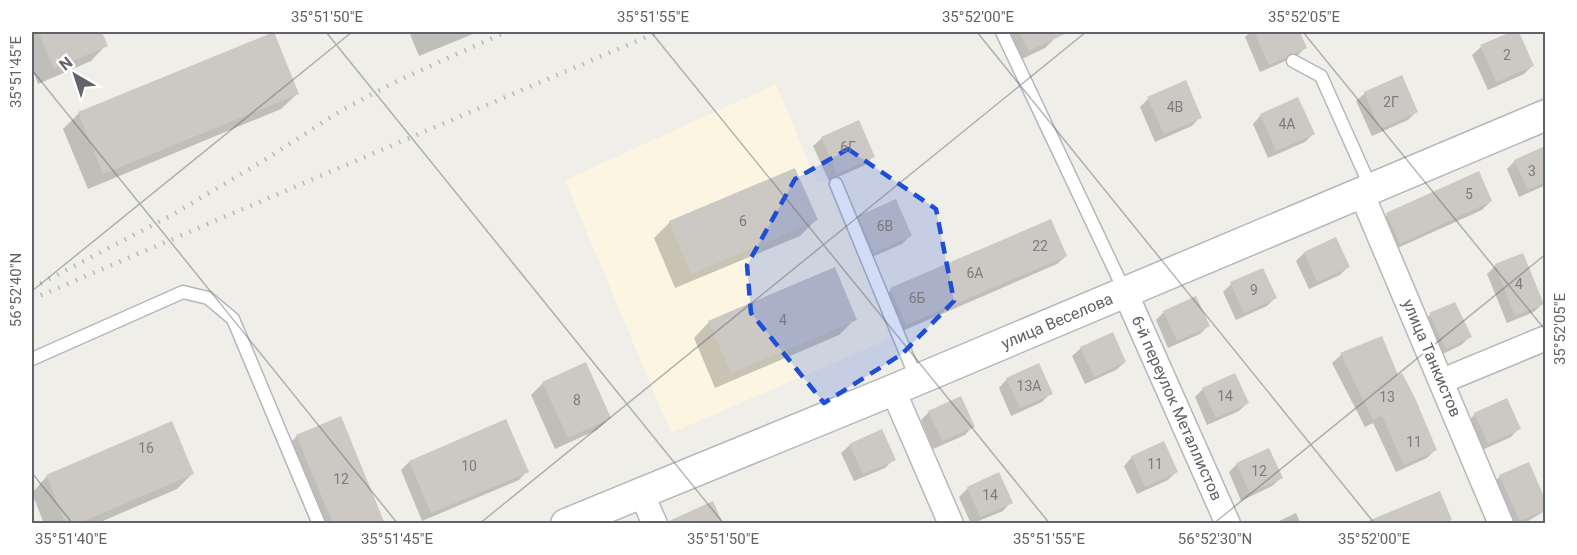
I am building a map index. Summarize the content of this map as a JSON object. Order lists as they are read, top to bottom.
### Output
{
  "streets": {
    "street": ["улица Веселова", "улица Танкистов", "6-й переулок Металлистов"]
  },
  "crossings": [
    ["улица Веселова", "улица Танкистов"],
    ["улица Веселова", "6-й переулок Металлистов"]
  ],
  "house_numbers": [
    "2",
    "2Г",
    "4В",
    "4А",
    "6Г",
    "3",
    "5",
    "6",
    "6В",
    "22",
    "6А",
    "4",
    "9",
    "6Б",
    "4",
    "13А",
    "14",
    "13",
    "8",
    "11",
    "16",
    "11",
    "10",
    "12",
    "12",
    "14"
  ],
  "north": "top left",
  "coordinates": [
    "35°51'50\"E",
    "35°51'55\"E",
    "35°52'00\"E",
    "35°52'05\"E",
    "35°51'45\"E",
    "56°52'40\"N",
    "35°51'40\"E",
    "56°52'30\"N"
  ]
}
